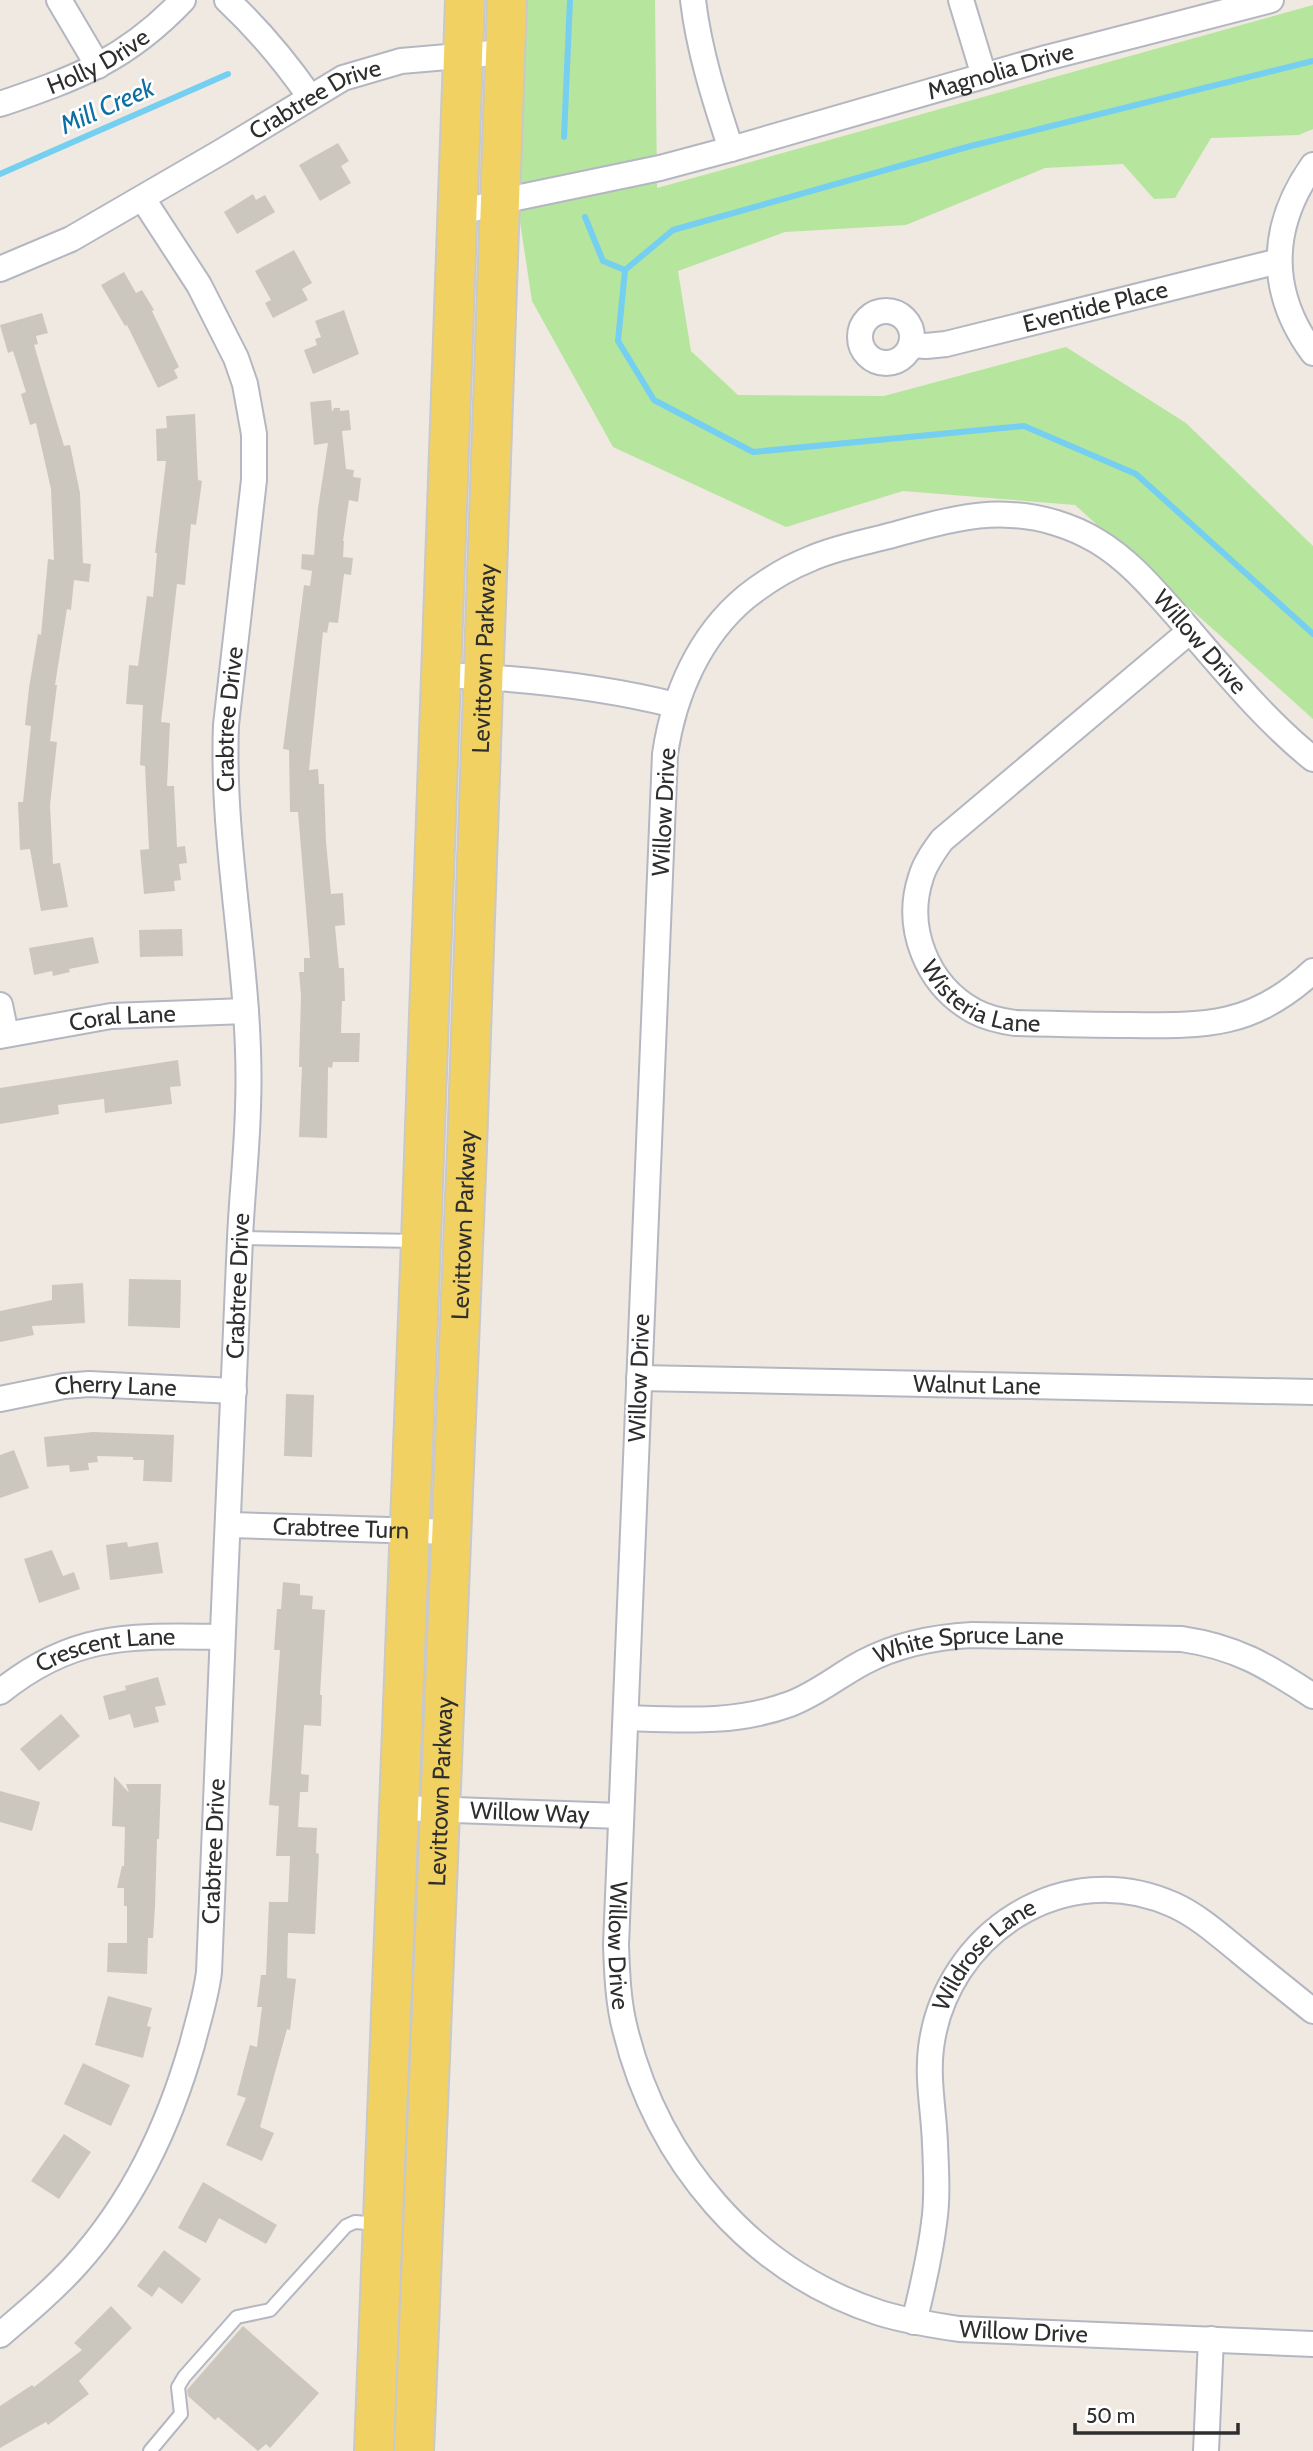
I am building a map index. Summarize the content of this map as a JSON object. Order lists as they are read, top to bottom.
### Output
{
  "streets": {
    "main road": ["Levittown Parkway"],
    "street": [
      "Holly Drive",
      "Magnolia Drive",
      "Crabtree Drive",
      "Eventide Place",
      "Willow Drive",
      "Wisteria Lane",
      "Coral Lane",
      "Walnut Lane",
      "Cherry Lane",
      "Crabtree Turn",
      "White Spruce Lane",
      "Crescent Lane",
      "Willow Way",
      "Wildrose Lane"
    ]
  },
  "crossings": [
    ["Magnolia Drive", "Levittown Parkway"],
    ["Crabtree Drive", "Levittown Parkway"],
    ["Crabtree Drive", "Coral Lane"],
    ["Crabtree Drive", "Cherry Lane"],
    ["Crabtree Drive", "Crabtree Turn"],
    ["Crabtree Drive", "Crescent Lane"],
    ["Willow Drive", "Wisteria Lane"],
    ["Willow Drive", "Walnut Lane"],
    ["Willow Drive", "White Spruce Lane"],
    ["Willow Drive", "Willow Way"],
    ["Willow Drive", "Wildrose Lane"],
    ["Levittown Parkway", "Crabtree Turn"],
    ["Levittown Parkway", "Willow Way"]
  ],
  "water": ["Mill Creek"],
  "scale_bar": "50 m"
}
